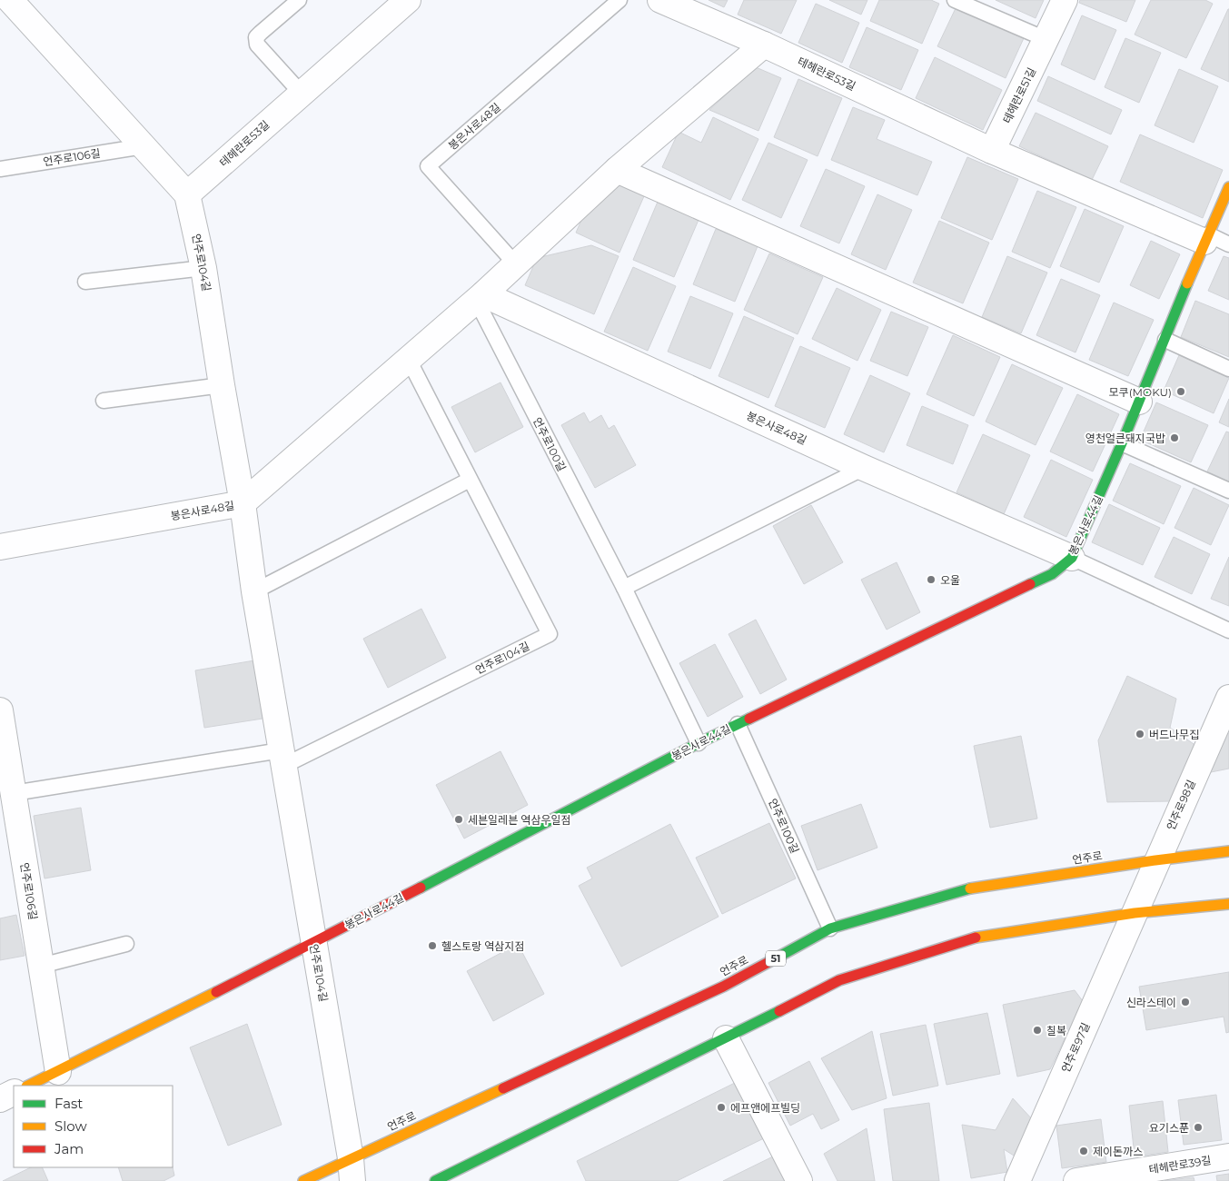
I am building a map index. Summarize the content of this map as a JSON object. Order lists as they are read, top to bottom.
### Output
{
  "streets": {
    "main road": ["봉은사로44길", "언주로", "51"],
    "street": [
      "테헤란로53길",
      "테헤란로51길",
      "봉은사로48길",
      "언주로106길",
      "언주로104길",
      "언주로98길",
      "언주로97길",
      "테헤란로39길"
    ],
    "lane": ["언주로100길"]
  },
  "crossings": [
    ["테헤란로53길", "테헤란로51길"],
    ["테헤란로53길", "봉은사로48길"],
    ["테헤란로53길", "언주로104길"],
    ["봉은사로48길", "언주로104길"],
    ["봉은사로48길", "언주로100길"],
    ["봉은사로48길", "봉은사로44길"],
    ["언주로106길", "언주로104길"],
    ["언주로106길", "봉은사로44길"],
    ["언주로104길", "봉은사로44길"],
    ["언주로104길", "언주로"],
    ["언주로100길", "봉은사로44길"],
    ["언주로100길", "언주로"],
    ["언주로98길", "언주로"],
    ["언주로98길", "언주로97길"]
  ],
  "places": [
    "모쿠(MOKU)",
    "영천얼큰돼지국밥",
    "오울",
    "버드나무집",
    "세븐일레븐 역삼우일점",
    "헬스토랑 역삼지점",
    "신라스테이",
    "칠복",
    "에프앤에프빌딩",
    "요기스푼",
    "제이돈까스"
  ],
  "legend": ["Fast", "Slow", "Jam"]
}
